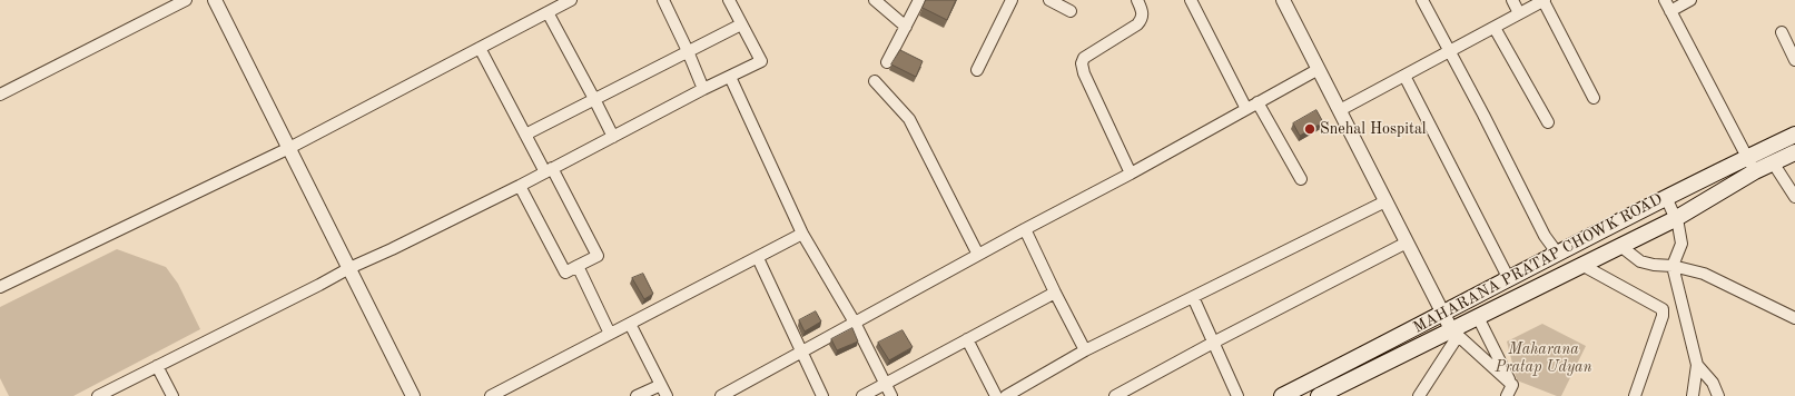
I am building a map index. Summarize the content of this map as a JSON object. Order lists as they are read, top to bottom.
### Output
{
  "streets": {
    "main road": ["MAHARANA PRATAP CHOWK ROAD"]
  },
  "parks": ["Maharana Pratap Udyan"],
  "places": ["Snehal Hospital"]
}
